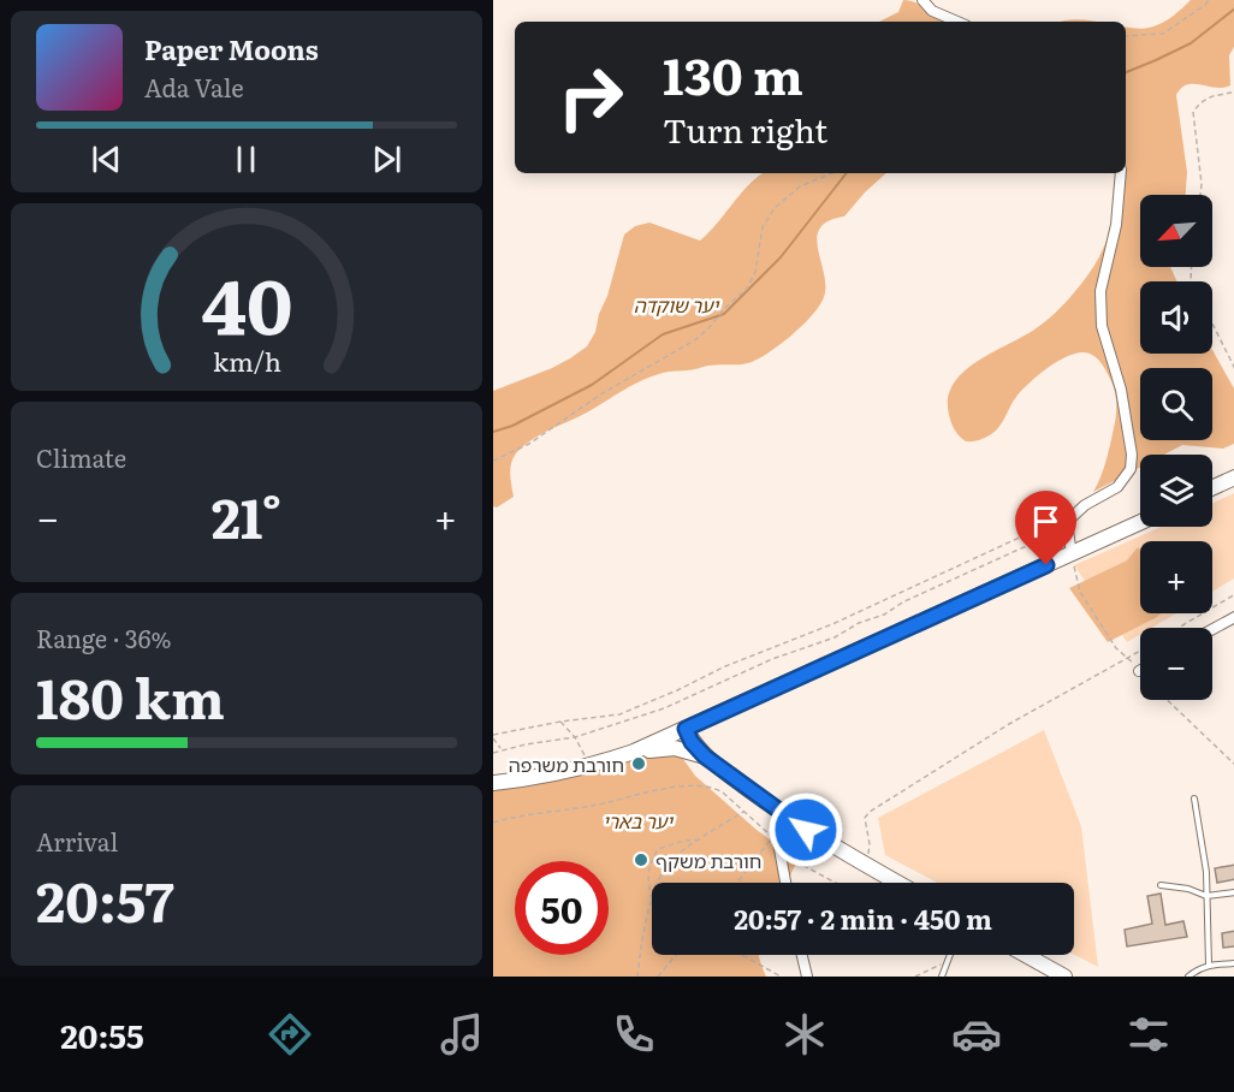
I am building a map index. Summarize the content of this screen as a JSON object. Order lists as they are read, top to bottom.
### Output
{
  "parks": ["יער שוקדה", "יער בארי"],
  "places": ["חורבת משרפה", "חורבת משקף"],
  "north": "bottom left",
  "page": {
    "turn": ["130 m", "Turn right"],
    "song": ["Paper Moons", "Ada Vale"],
    "map_buttons": ["+", "−"],
    "tile": [
      "Climate",
      ["Range · 36%", "180 km"],
      ["Arrival", "20:57"]
    ],
    "heat": ["−", "21°", "+"],
    "limit": "50",
    "trip": "20:57 · 2 min · 450 m",
    "tabs": "20:55",
    "gauge": ["40", "km/h"]
  }
}
